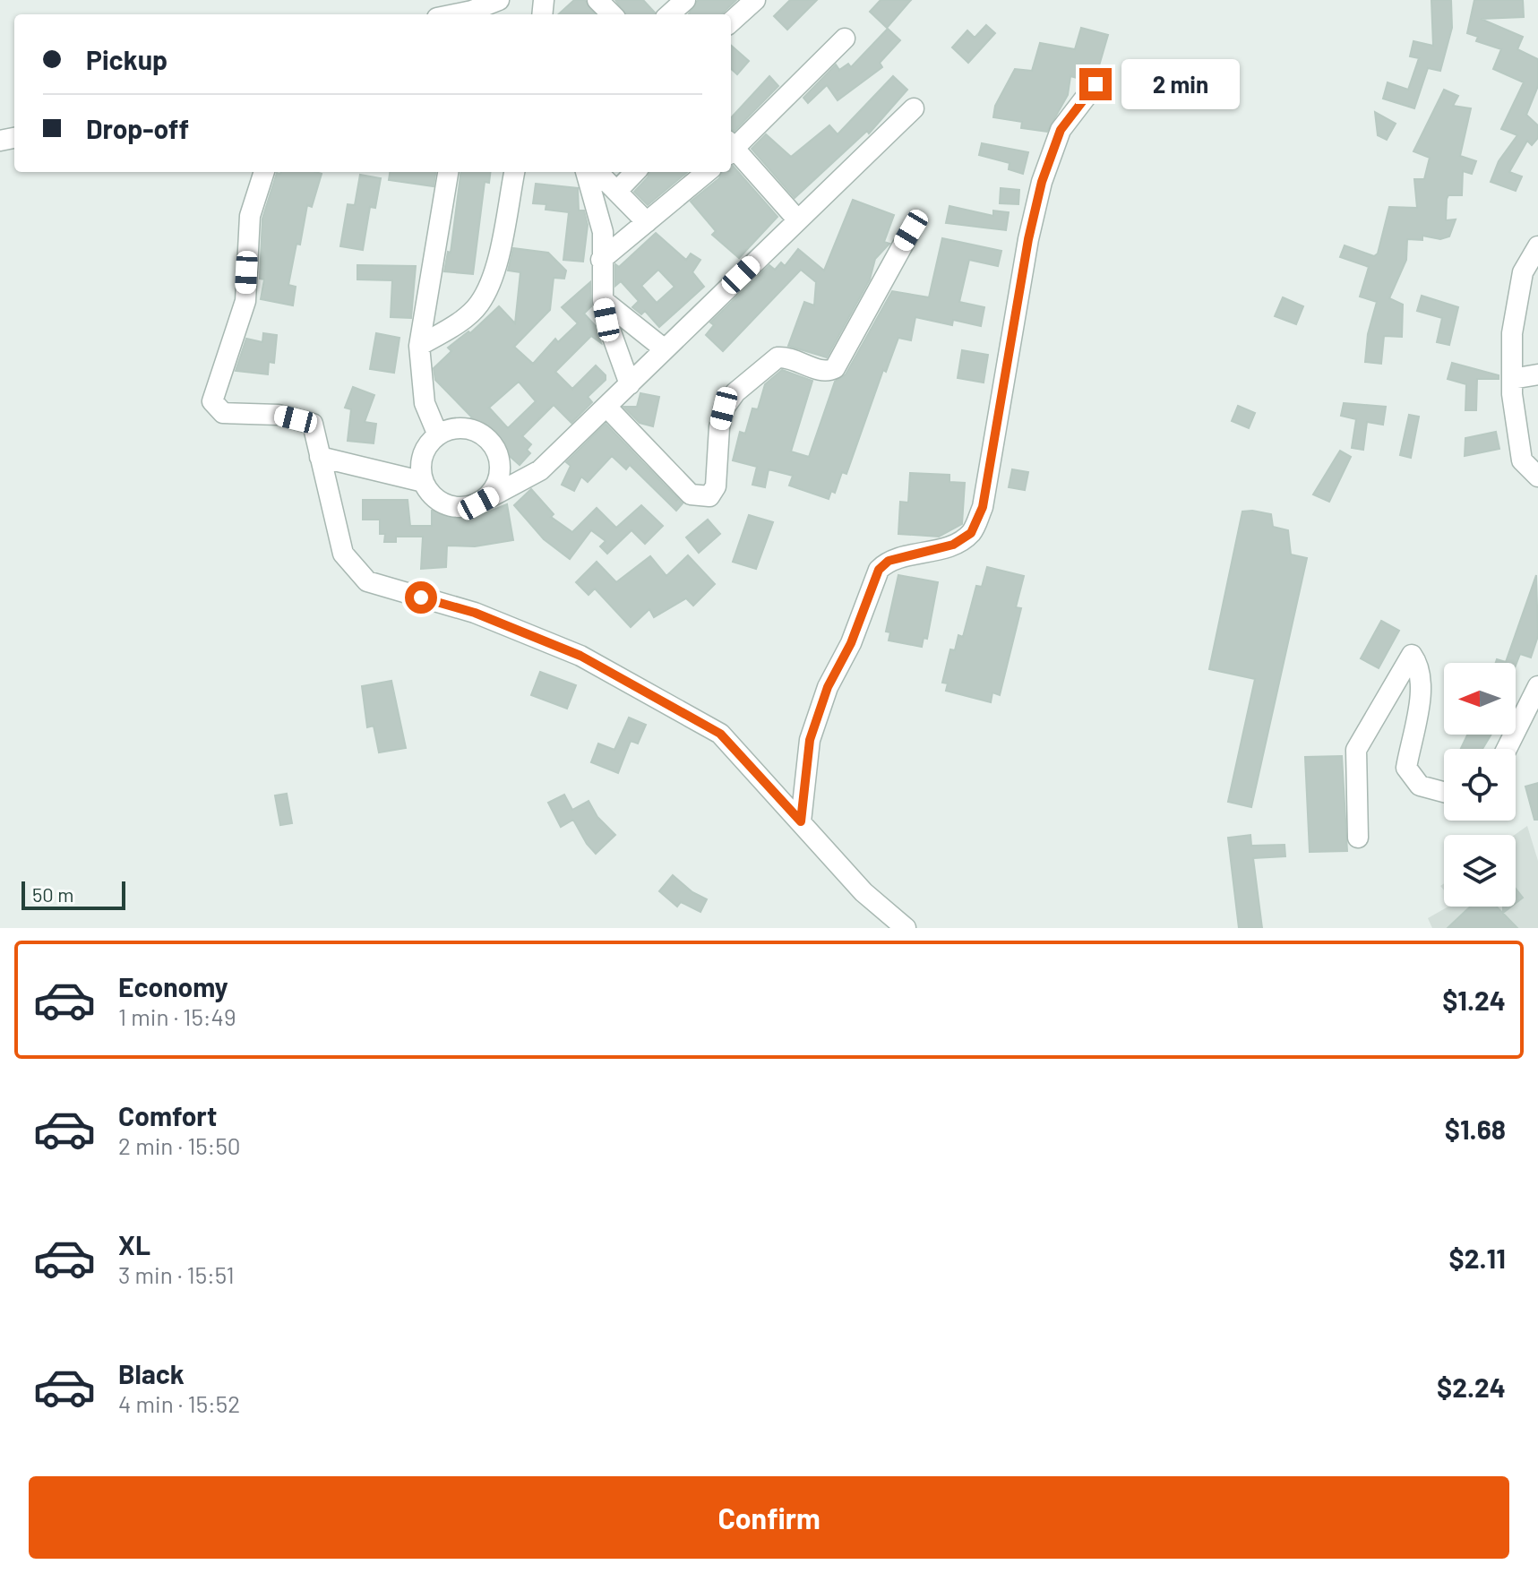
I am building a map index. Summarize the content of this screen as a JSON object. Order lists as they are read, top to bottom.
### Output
{
  "scale_bar": "50 m",
  "north": "left",
  "page": {
    "banner": ["Pickup", "Drop-off"],
    "bubble": "2 min",
    "scale": "50 m",
    "list": [
      {
        "name": "Economy",
        "note": "1 min · 15:49",
        "value": "$1.24"
      },
      {
        "name": "Comfort",
        "note": "2 min · 15:50",
        "value": "$1.68"
      },
      {
        "name": "XL",
        "note": "3 min · 15:51",
        "value": "$2.11"
      },
      {
        "name": "Black",
        "note": "4 min · 15:52",
        "value": "$2.24"
      }
    ],
    "buttons": "Confirm"
  }
}
